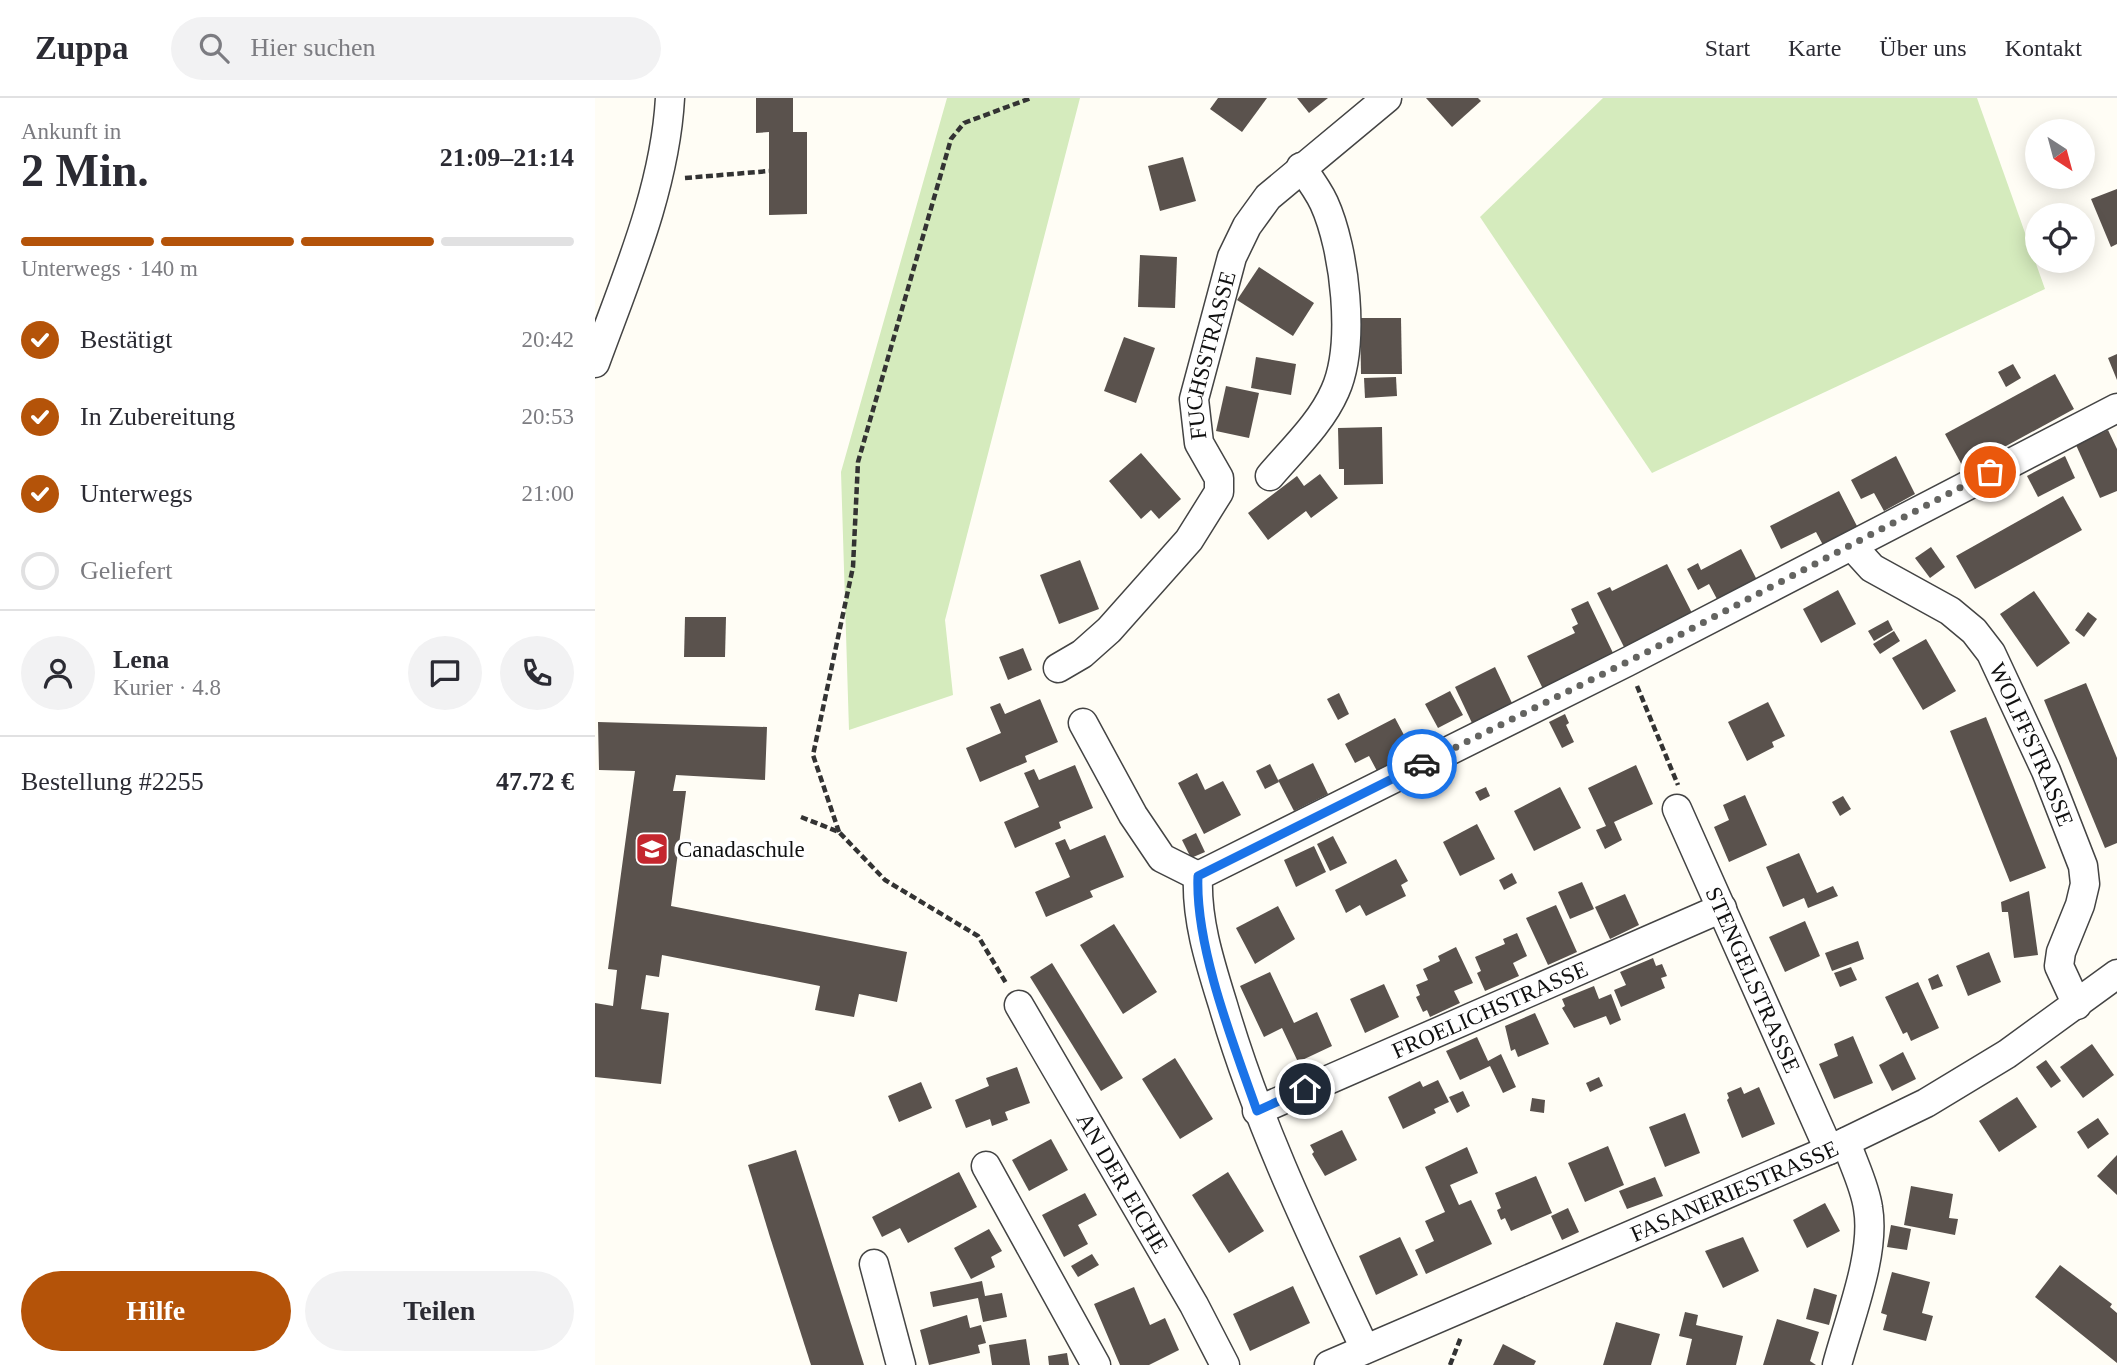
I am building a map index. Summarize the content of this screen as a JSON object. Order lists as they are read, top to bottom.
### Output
{
  "streets": {
    "street": [
      "FUCHSSTRASSE",
      "WOLFFSTRASSE",
      "STENGELSTRASSE",
      "FROELICHSTRASSE",
      "AN DER EICHE",
      "FASANERIESTRASSE"
    ]
  },
  "crossings": [
    ["WOLFFSTRASSE", "FASANERIESTRASSE"],
    ["STENGELSTRASSE", "FROELICHSTRASSE"],
    ["STENGELSTRASSE", "FASANERIESTRASSE"]
  ],
  "places": {
    "school or university": ["Canadaschule"]
  },
  "north": "bottom right",
  "page": {
    "header": "Zuppa",
    "search": "Hier suchen",
    "nav": [
      "Start",
      "Karte",
      "Über uns",
      "Kontakt"
    ],
    "heading": ["2 Min.", "Ankunft in", "21:09–21:14"],
    "panel": [
      "Lena",
      "Kurier · 4.8",
      "Bestellung #2255",
      "47.72 €"
    ],
    "bar": "Unterwegs · 140 m",
    "list": [
      ["Bestätigt", "20:42"],
      ["In Zubereitung", "20:53"],
      ["Unterwegs", "21:00"],
      "Geliefert"
    ],
    "buttons": ["Hilfe", "Teilen"]
  }
}
